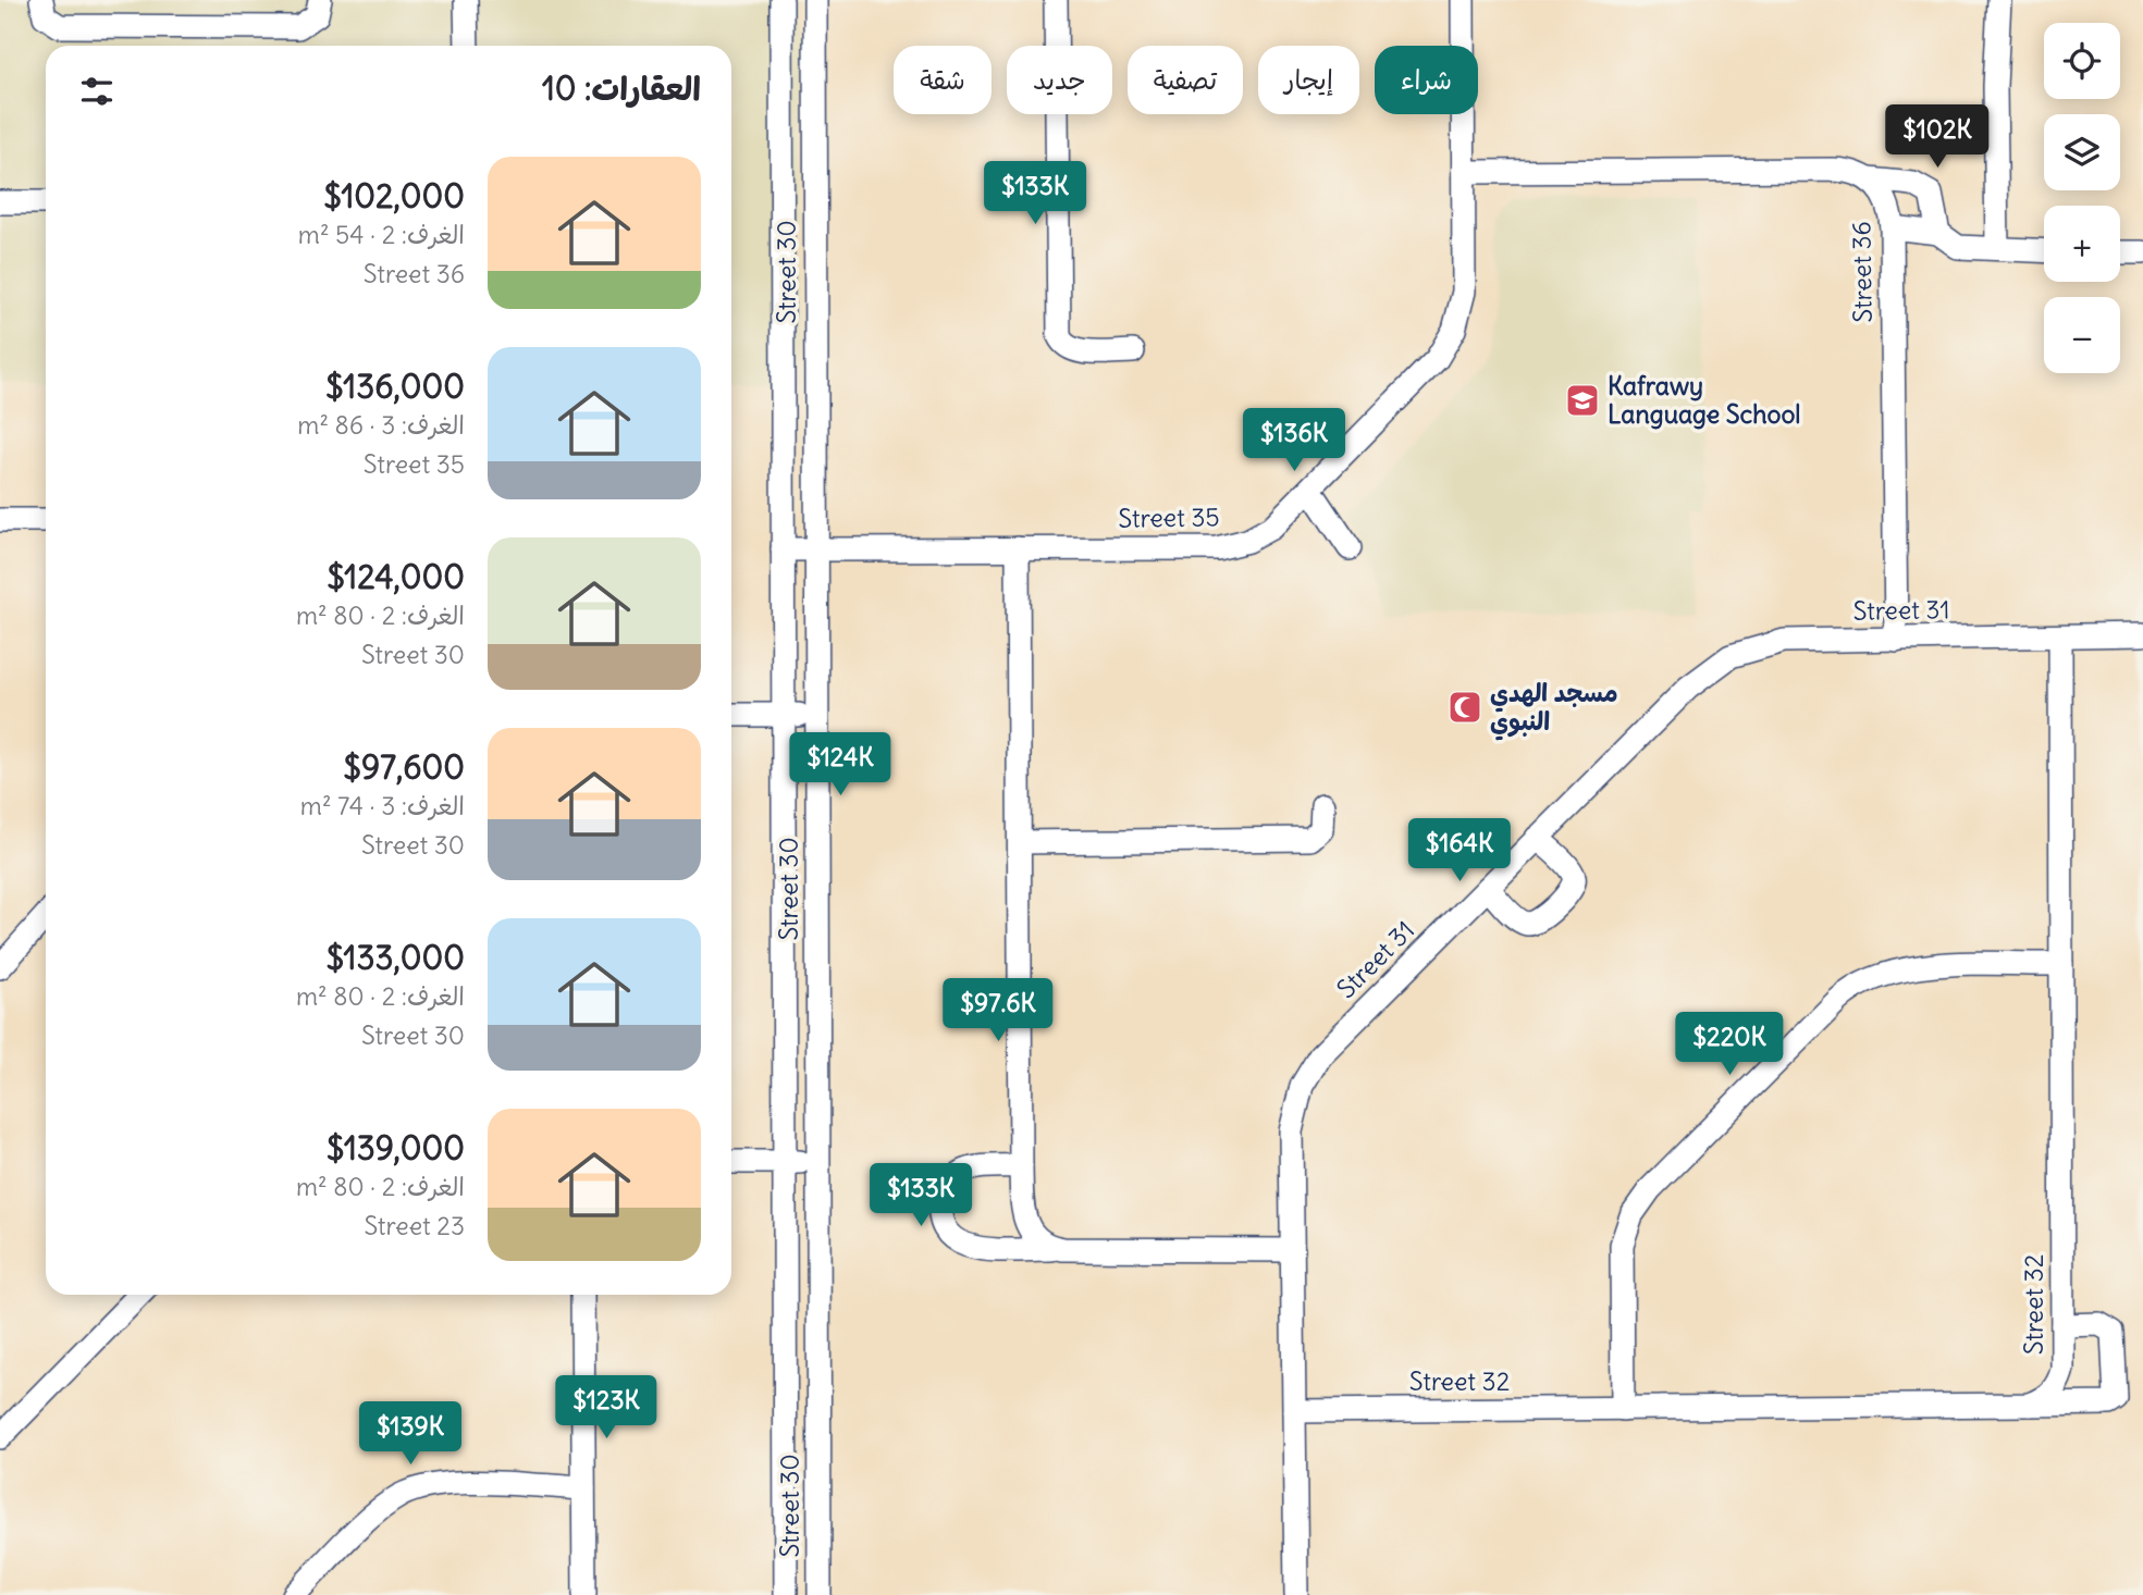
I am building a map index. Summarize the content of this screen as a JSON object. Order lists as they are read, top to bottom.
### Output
{
  "streets": {
    "street": [
      "Street 30",
      "Street 36",
      "Street 35",
      "Street 31",
      "Street 32"
    ]
  },
  "crossings": [
    ["Street 30", "Street 35"],
    ["Street 36", "Street 31"],
    ["Street 31", "Street 32"]
  ],
  "places": {
    "school or university": ["Kafrawy Language School"],
    "mosque": ["مسجد الهدي النبوي"]
  },
  "page": {
    "map_buttons": ["+", "−"],
    "chip": [
      "شراء",
      "إيجار",
      "تصفية",
      "جديد",
      "شقة"
    ],
    "heading": "العقارات: 10",
    "price": [
      "$102K",
      "$133K",
      "$136K",
      "$124K",
      "$164K",
      "$97.6K",
      "$220K",
      "$133K",
      "$123K",
      "$139K"
    ],
    "list": [
      {
        "name": "$102,000",
        "note": "الغرف: 2 · 54 m² · Street 36"
      },
      {
        "name": "$136,000",
        "note": "الغرف: 3 · 86 m² · Street 35"
      },
      {
        "name": "$124,000",
        "note": "الغرف: 2 · 80 m² · Street 30"
      },
      {
        "name": "$97,600",
        "note": "الغرف: 3 · 74 m² · Street 30"
      },
      {
        "name": "$133,000",
        "note": "الغرف: 2 · 80 m² · Street 30"
      },
      {
        "name": "$139,000",
        "note": "الغرف: 2 · 80 m² · Street 23"
      }
    ]
  }
}
